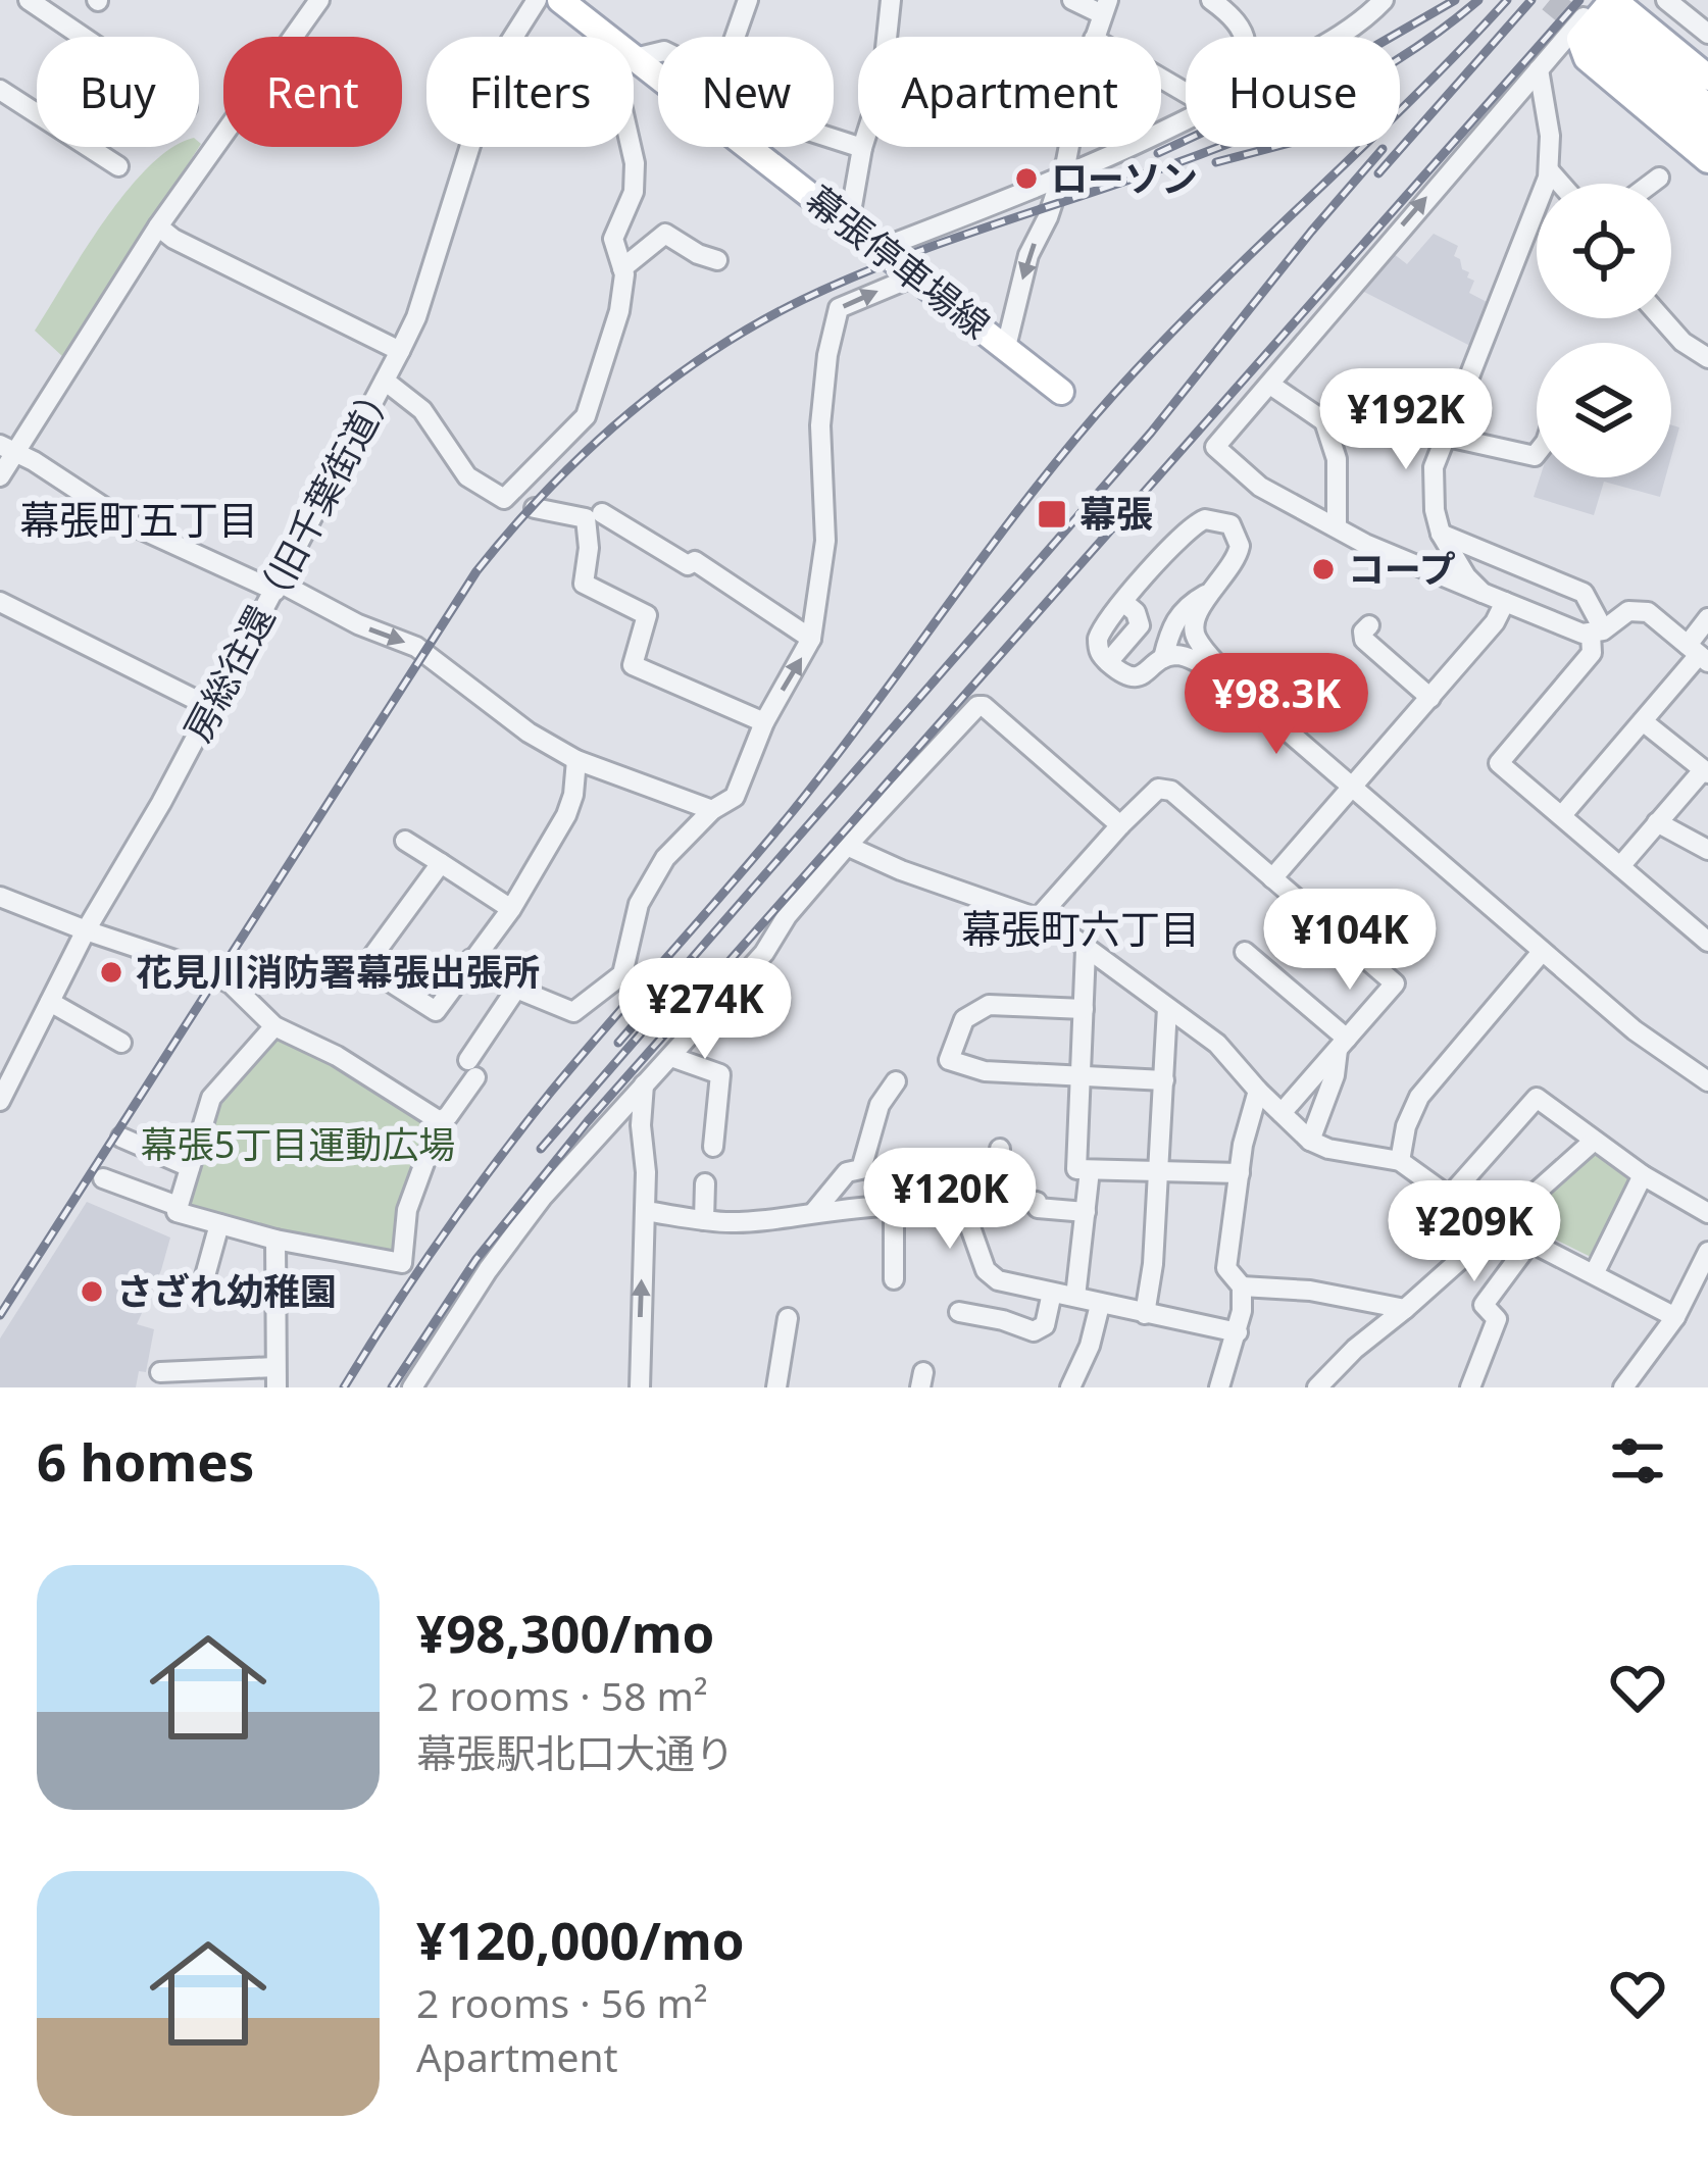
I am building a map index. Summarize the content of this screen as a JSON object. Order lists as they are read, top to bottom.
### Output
{
  "streets": {
    "main road": ["幕張停車場線"],
    "street": ["房総往還（旧千葉街道）"]
  },
  "districts": ["幕張町五丁目", "幕張町六丁目"],
  "parks": ["幕張5丁目運動広場"],
  "places": {
    "other": [
      "ローソン",
      "コープ",
      "花見川消防署幕張出張所",
      "さざれ幼稚園"
    ],
    "transit": ["幕張"]
  },
  "page": {
    "chip": [
      "Buy",
      "Rent",
      "Filters",
      "New",
      "Apartment",
      "House"
    ],
    "price": [
      "¥192K",
      "¥98.3K",
      "¥104K",
      "¥274K",
      "¥120K",
      "¥209K"
    ],
    "heading": "6 homes",
    "list": [
      {
        "name": "¥98,300/mo",
        "note": "2 rooms · 58 m² · 幕張駅北口大通り"
      },
      {
        "name": "¥120,000/mo",
        "note": "2 rooms · 56 m² · Apartment"
      }
    ]
  }
}
